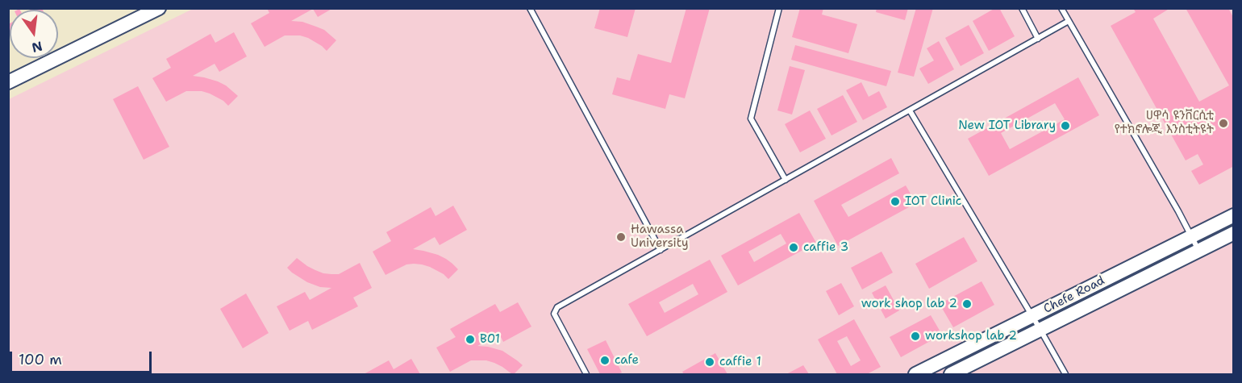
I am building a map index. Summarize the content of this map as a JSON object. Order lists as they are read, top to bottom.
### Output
{
  "streets": {
    "street": ["Chefe Road"]
  },
  "places": [
    "ሀዋሳ ዩንቨርሲቲ የተክኖሎጂ እንስቲትዩት",
    "New IOT Library",
    "IOT Clinic",
    "Hawassa University",
    "caffie 3",
    "work shop lab 2",
    "workshop lab 2",
    "B01",
    "cafe",
    "caffie 1"
  ],
  "scale_bar": "100 m",
  "north": "bottom"
}
